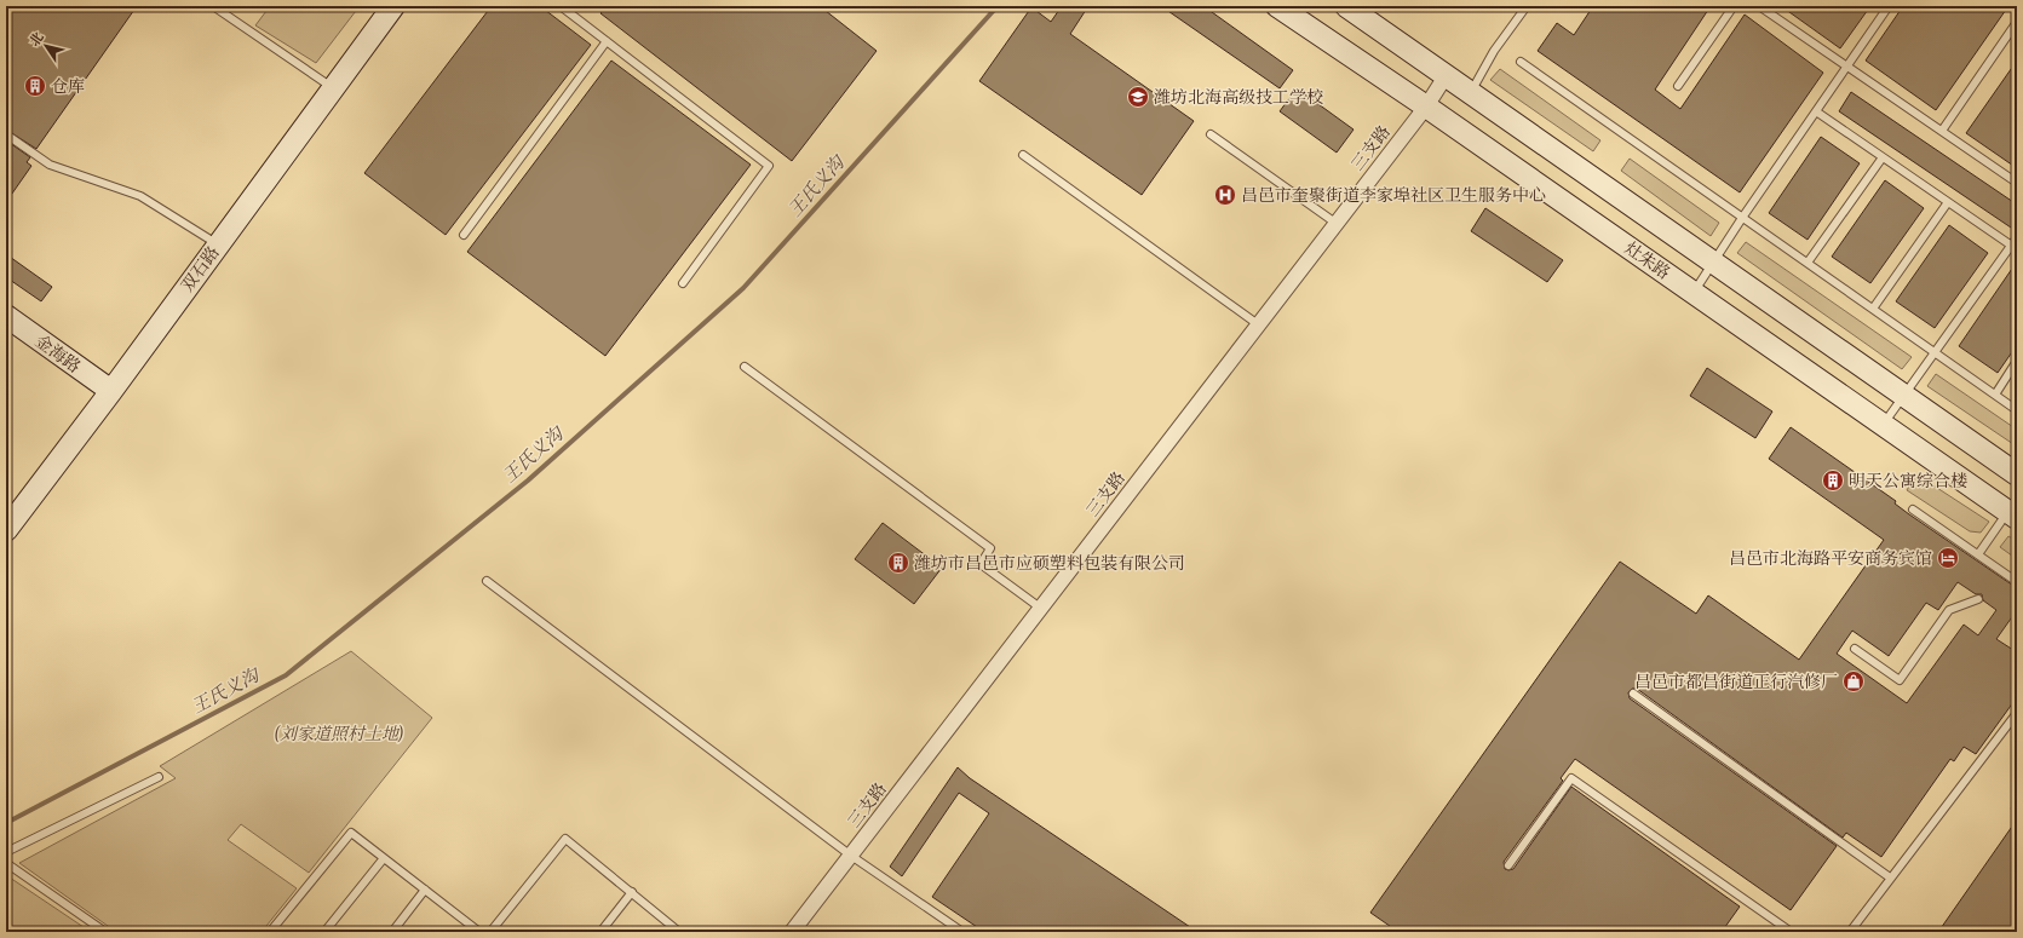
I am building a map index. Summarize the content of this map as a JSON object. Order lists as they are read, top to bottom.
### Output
{
  "streets": {
    "main road": ["灶朱路", "双石路", "金海路"],
    "street": ["三支路"]
  },
  "crossings": [
    ["三支路", "灶朱路"],
    ["双石路", "金海路"]
  ],
  "water": ["王氏义沟"],
  "parks": ["(刘家道照村土地)"],
  "places": {
    "building": ["仓库", "明天公寓综合楼", "潍坊市昌邑市应硕塑料包装有限公司"],
    "school or university": ["潍坊北海高级技工学校"],
    "hospital": ["昌邑市奎聚街道李家埠社区卫生服务中心"],
    "hotel": ["昌邑市北海路平安商务宾馆"],
    "shop": ["昌邑市都昌街道正行汽修厂"]
  },
  "north": "top left"
}
